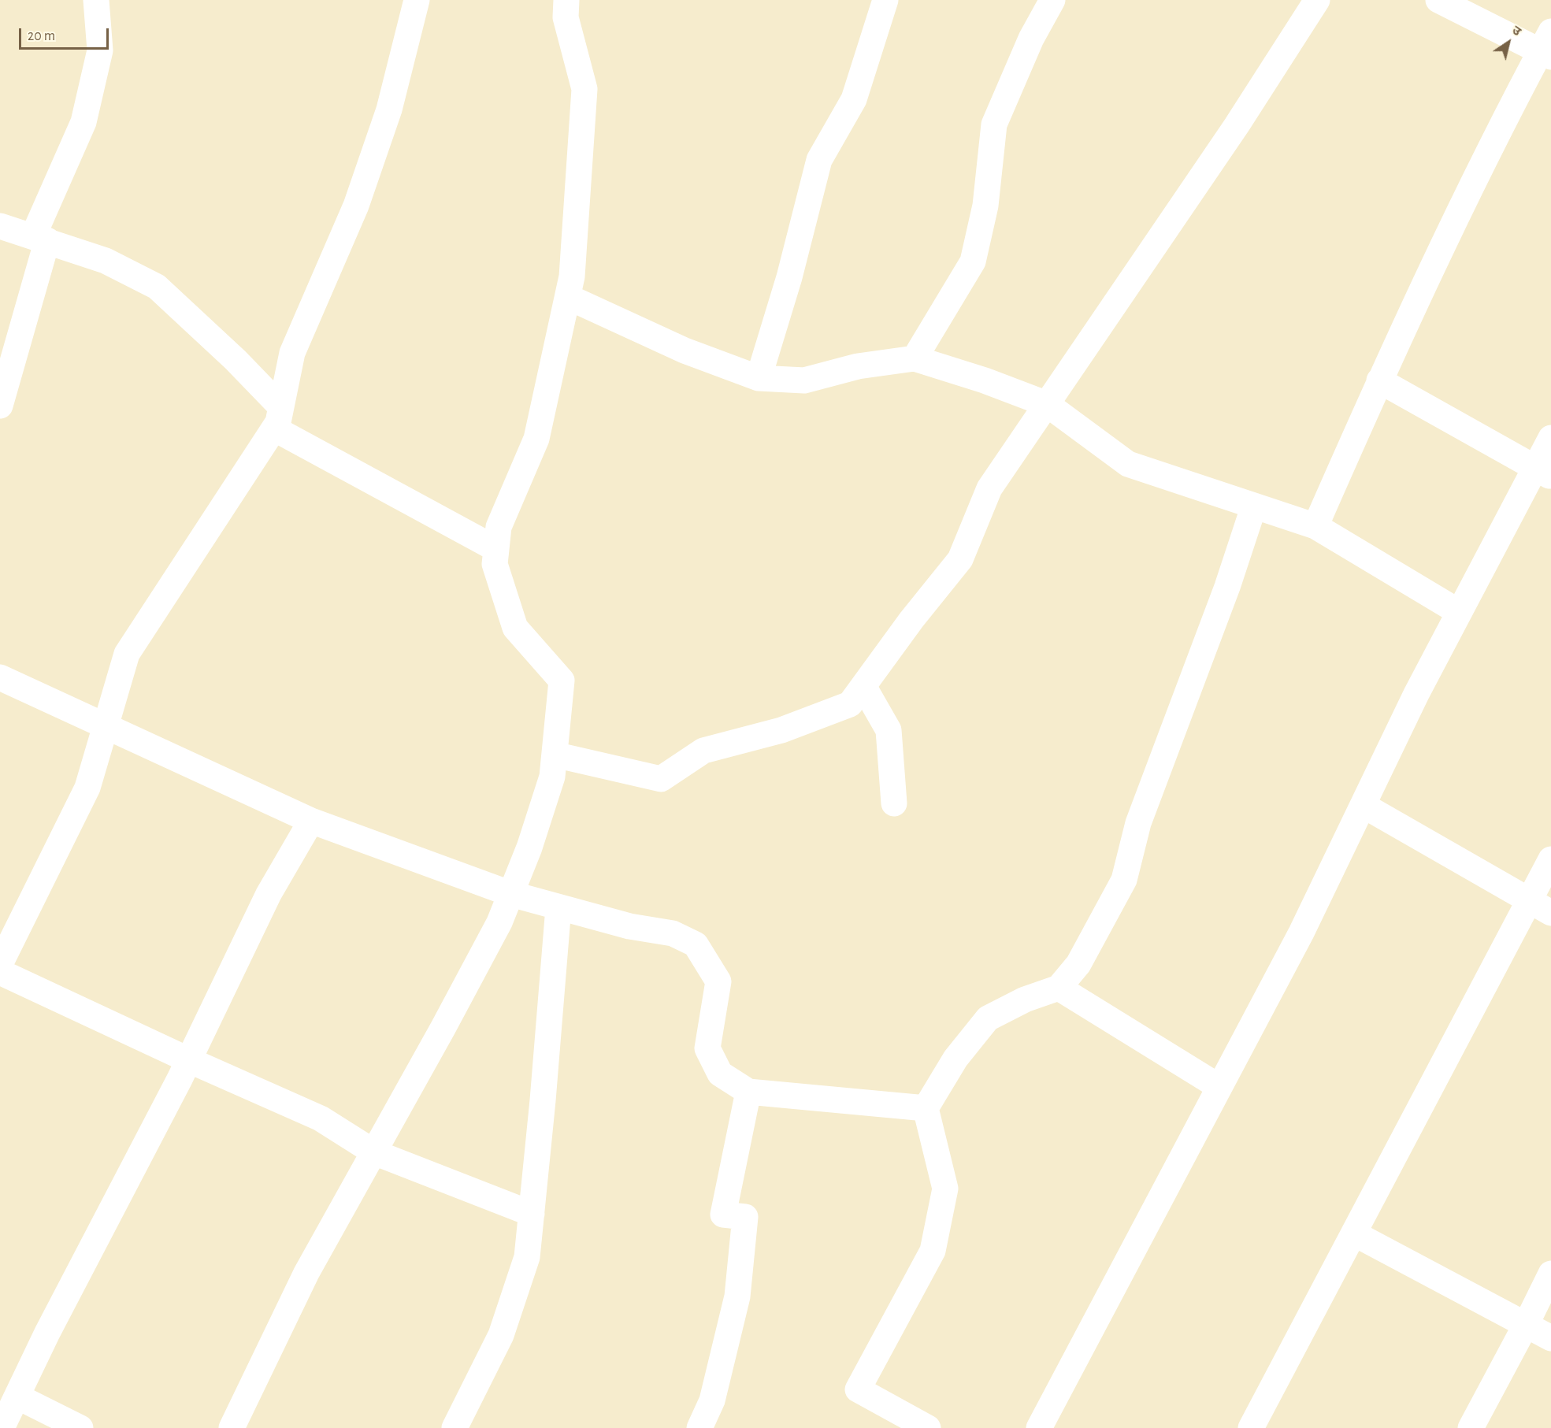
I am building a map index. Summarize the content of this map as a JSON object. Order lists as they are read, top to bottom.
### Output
{
  "scale_bar": "20 m",
  "north": "top right"
}
